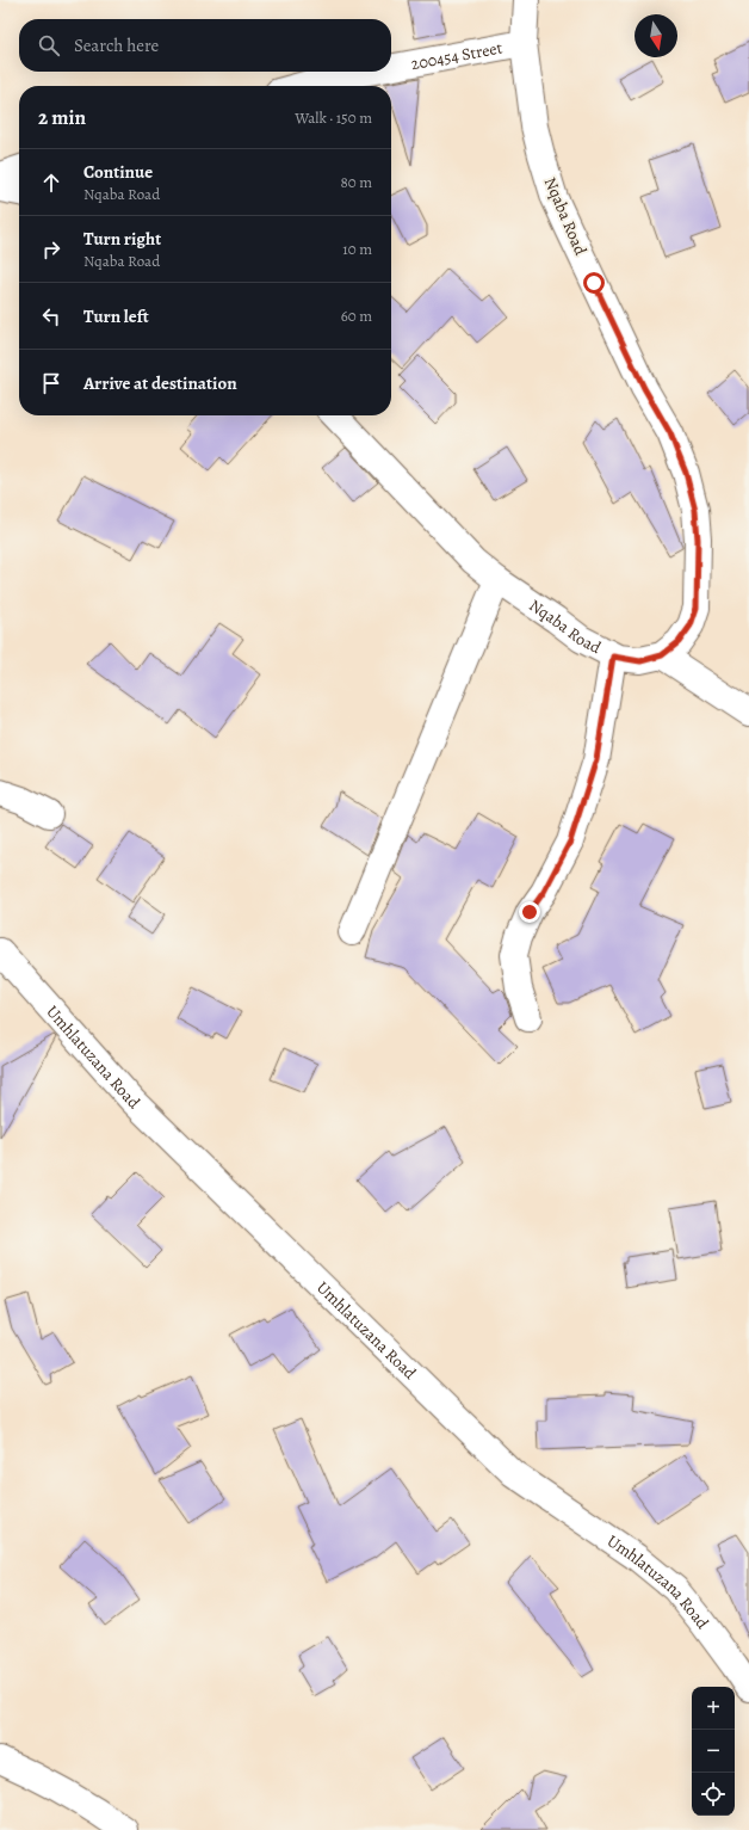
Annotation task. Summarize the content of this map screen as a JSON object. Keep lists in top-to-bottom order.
{
  "streets": {
    "street": ["200454 Street", "Nqaba Road", "Umhlatuzana Road"]
  },
  "crossings": [
    ["200454 Street", "Nqaba Road"]
  ],
  "north": "bottom",
  "page": {
    "search": "Search here",
    "heading": ["2 min", "Walk · 150 m"],
    "list": [
      ["Continue", "Nqaba Road", "80 m"],
      ["Turn right", "Nqaba Road", "10 m"],
      ["Turn left", "60 m"],
      "Arrive at destination"
    ],
    "map_buttons": ["+", "−"]
  }
}
